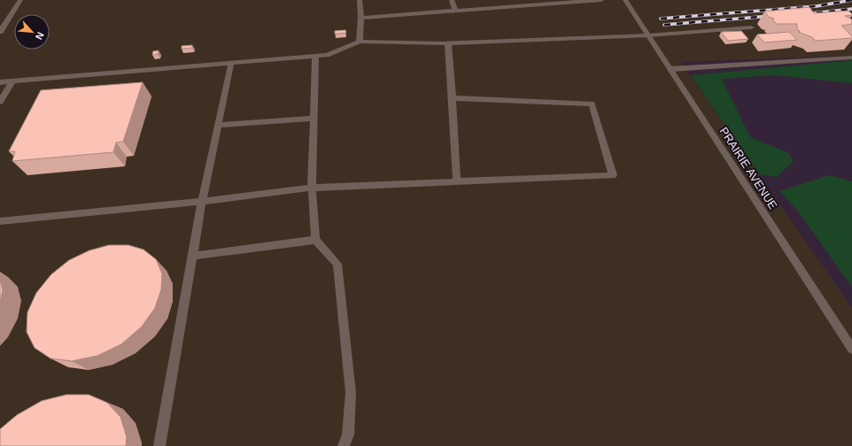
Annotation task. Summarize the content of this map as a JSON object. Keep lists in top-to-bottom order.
{
  "streets": {
    "street": ["PRAIRIE AVENUE"]
  },
  "north": "bottom right"
}
